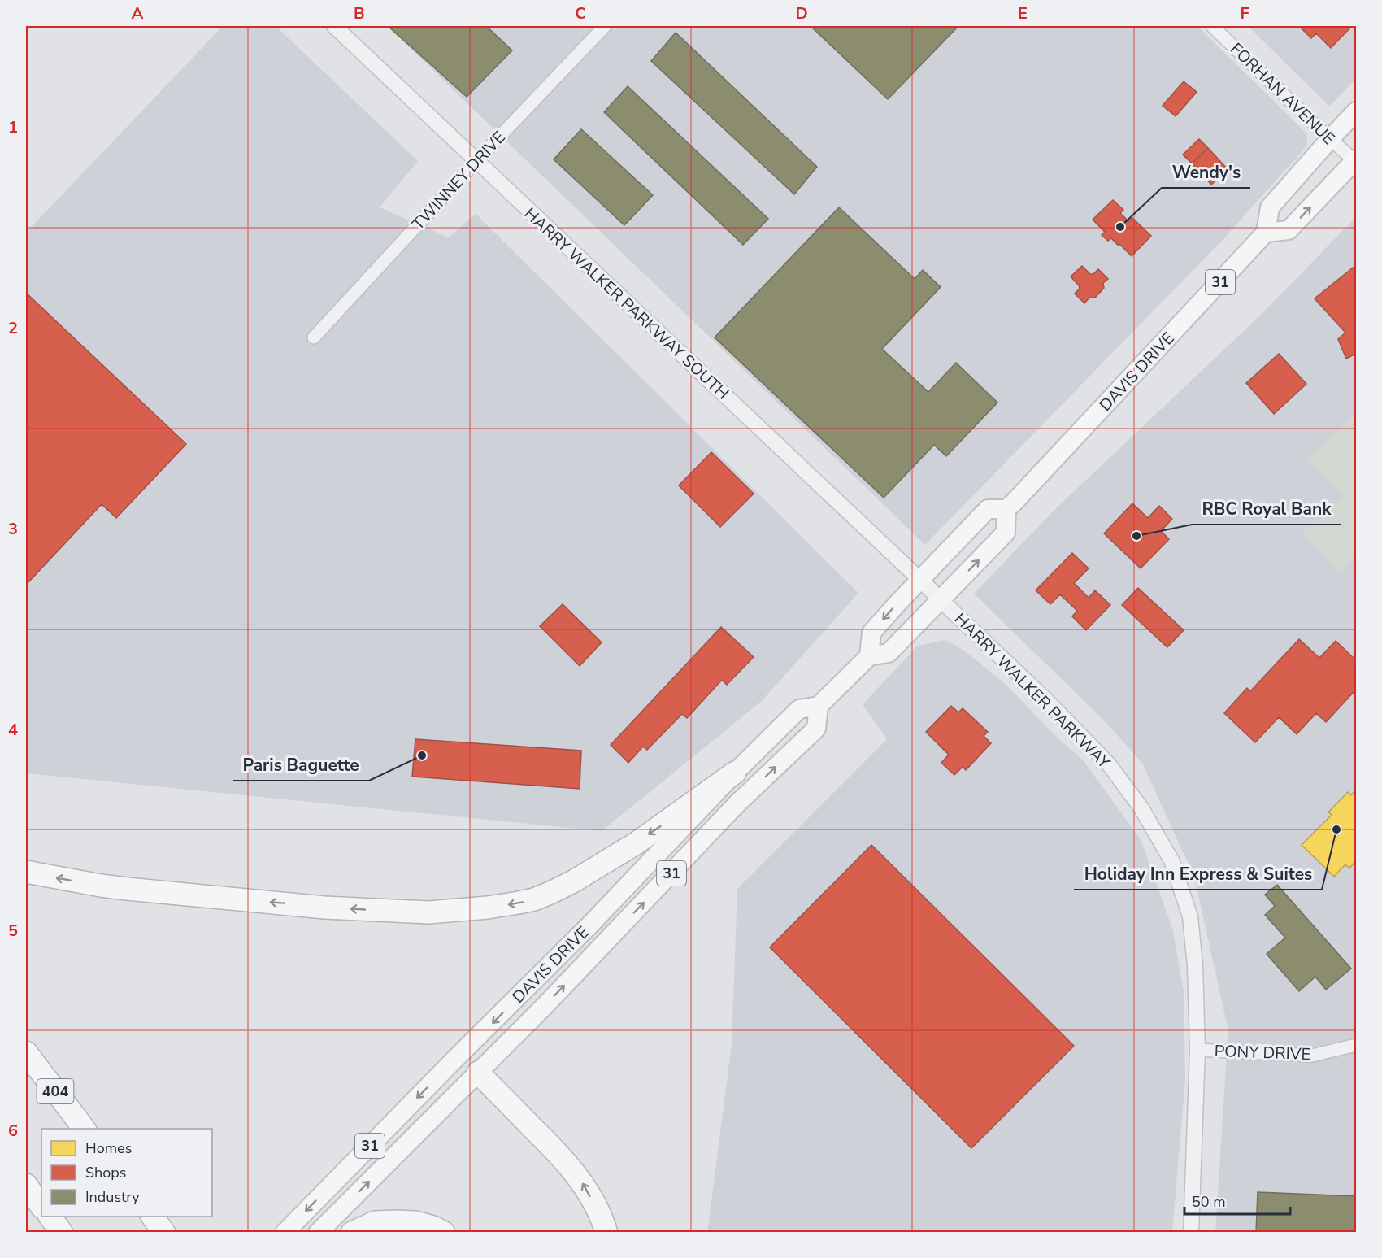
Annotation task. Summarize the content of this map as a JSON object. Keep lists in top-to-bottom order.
{
  "streets": {
    "highway": ["404"],
    "main road": ["31", "DAVIS DRIVE"],
    "street": [
      "FORHAN AVENUE",
      "TWINNEY DRIVE",
      "HARRY WALKER PARKWAY SOUTH",
      "HARRY WALKER PARKWAY",
      "PONY DRIVE"
    ]
  },
  "crossings": [
    ["TWINNEY DRIVE", "HARRY WALKER PARKWAY SOUTH"],
    ["HARRY WALKER PARKWAY SOUTH", "HARRY WALKER PARKWAY"],
    ["DAVIS DRIVE", "HARRY WALKER PARKWAY"],
    ["HARRY WALKER PARKWAY", "PONY DRIVE"]
  ],
  "places": [
    "Wendy's",
    "RBC Royal Bank",
    "Paris Baguette",
    "Holiday Inn Express & Suites"
  ],
  "legend": ["Homes", "Shops", "Industry"],
  "scale_bar": "50 m",
  "grid": {
    "columns": [
      "A",
      "B",
      "C",
      "D",
      "E",
      "F"
    ],
    "rows": [
      "1",
      "2",
      "3",
      "4",
      "5",
      "6"
    ]
  }
}
